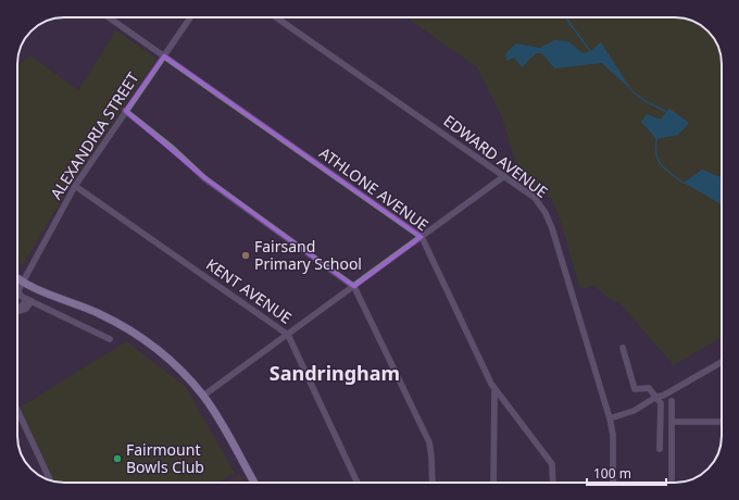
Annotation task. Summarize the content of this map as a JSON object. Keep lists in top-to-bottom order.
{
  "streets": {
    "street": [
      "ALEXANDRIA STREET",
      "EDWARD AVENUE",
      "ATHLONE AVENUE",
      "KENT AVENUE"
    ]
  },
  "crossings": [
    ["ALEXANDRIA STREET", "ATHLONE AVENUE"],
    ["ALEXANDRIA STREET", "KENT AVENUE"]
  ],
  "districts": ["Sandringham"],
  "places": ["Fairsand Primary School", "Fairmount Bowls Club"],
  "scale_bar": "100 m"
}
